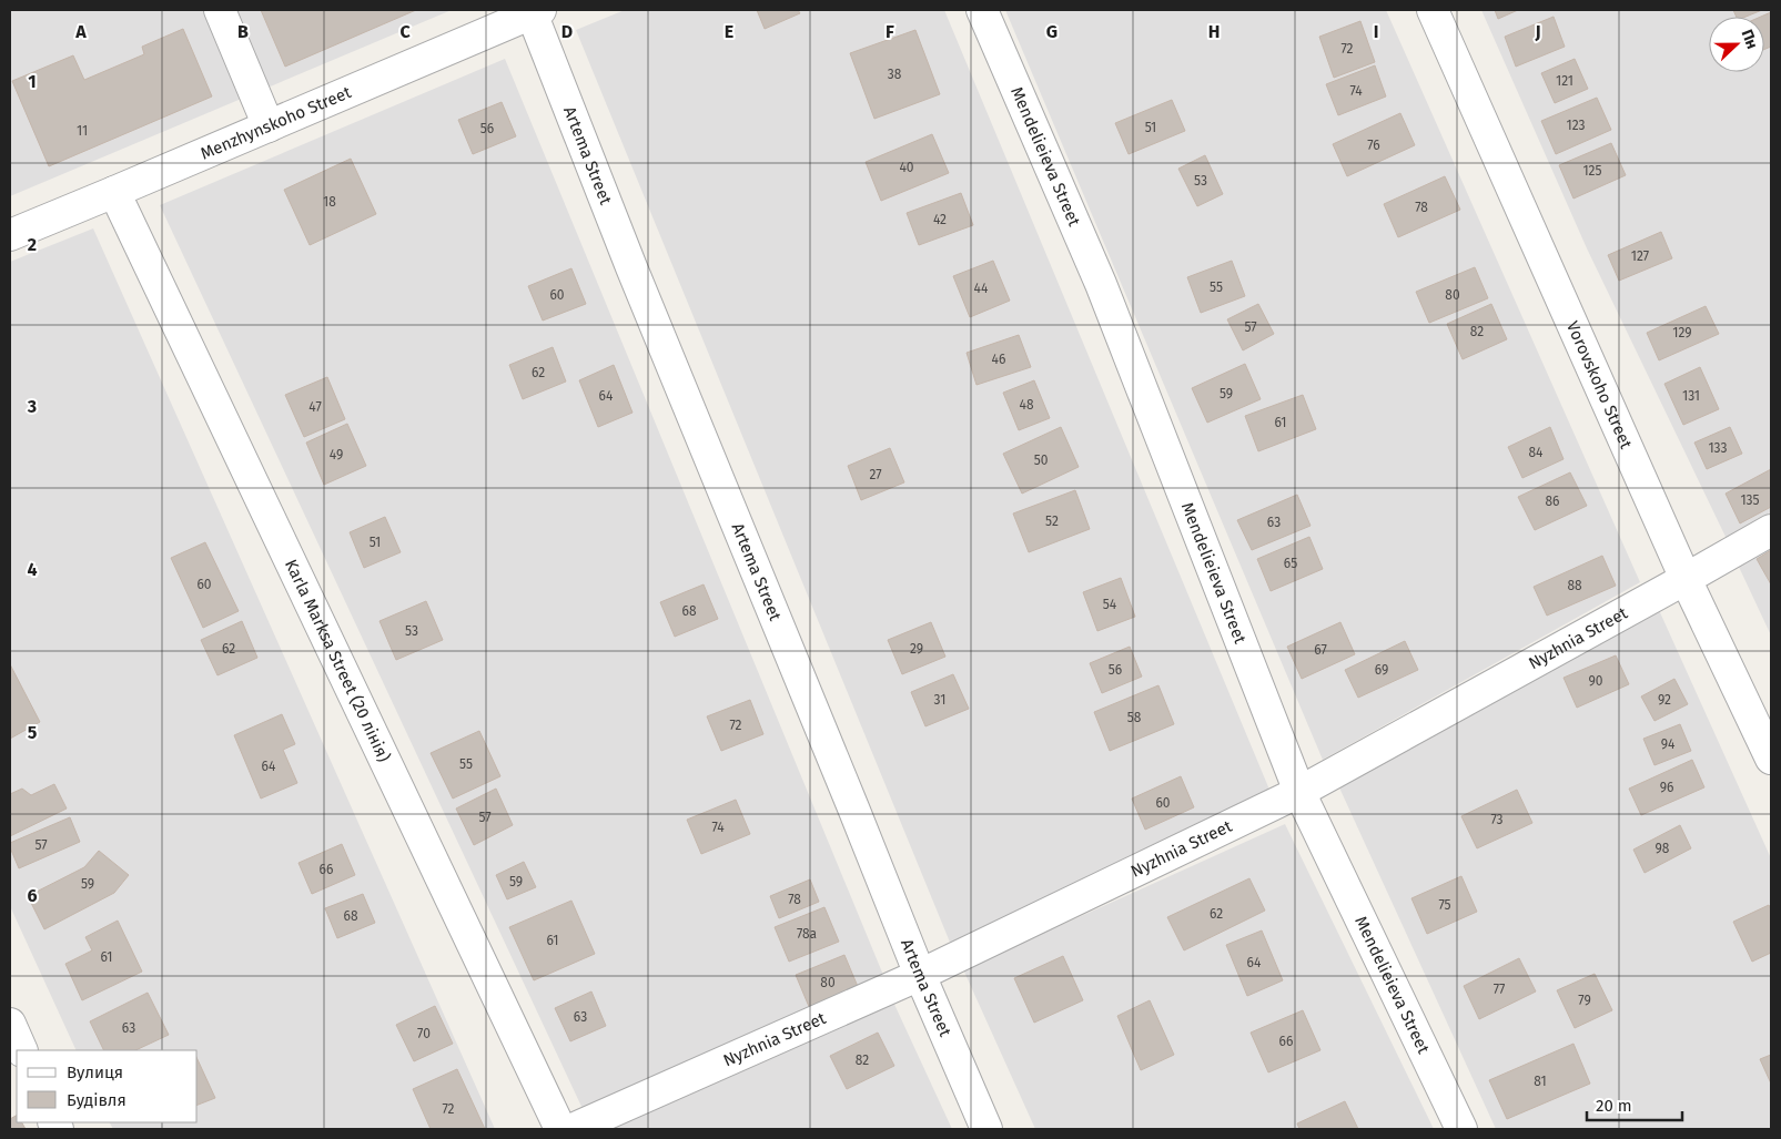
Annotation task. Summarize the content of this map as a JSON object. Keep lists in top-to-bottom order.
{
  "streets": {
    "street": [
      "Menzhynskoho Street",
      "Artema Street",
      "Mendelieieva Street",
      "Vorovskoho Street",
      "Nyzhnia Street",
      "Karla Marksa Street (20 лiнiя)"
    ]
  },
  "crossings": [
    ["Menzhynskoho Street", "Artema Street"],
    ["Menzhynskoho Street", "Karla Marksa Street (20 лiнiя)"],
    ["Artema Street", "Nyzhnia Street"],
    ["Mendelieieva Street", "Nyzhnia Street"],
    ["Vorovskoho Street", "Nyzhnia Street"]
  ],
  "house_numbers": [
    "72",
    "38",
    "121",
    "74",
    "123",
    "51",
    "56",
    "11",
    "76",
    "40",
    "125",
    "53",
    "18",
    "78",
    "42",
    "127",
    "55",
    "44",
    "60",
    "80",
    "57",
    "82",
    "129",
    "46",
    "62",
    "59",
    "64",
    "131",
    "48",
    "47",
    "61",
    "133",
    "84",
    "49",
    "50",
    "27",
    "135",
    "86",
    "52",
    "63",
    "51",
    "65",
    "60",
    "88",
    "54",
    "68",
    "53",
    "62",
    "29",
    "67",
    "56",
    "69",
    "90",
    "31",
    "92",
    "58",
    "72",
    "94",
    "55",
    "64",
    "96",
    "60",
    "57",
    "73",
    "74",
    "57",
    "98",
    "66",
    "59",
    "59",
    "78",
    "75",
    "62",
    "68",
    "78а",
    "61",
    "61",
    "64",
    "80",
    "77",
    "79",
    "63",
    "63",
    "70",
    "66",
    "82",
    "81",
    "72"
  ],
  "legend": ["Вулиця", "Будівля"],
  "scale_bar": "20 m",
  "north": "right",
  "grid": {
    "columns": [
      "A",
      "B",
      "C",
      "D",
      "E",
      "F",
      "G",
      "H",
      "I",
      "J"
    ],
    "rows": [
      "1",
      "2",
      "3",
      "4",
      "5",
      "6"
    ]
  }
}
